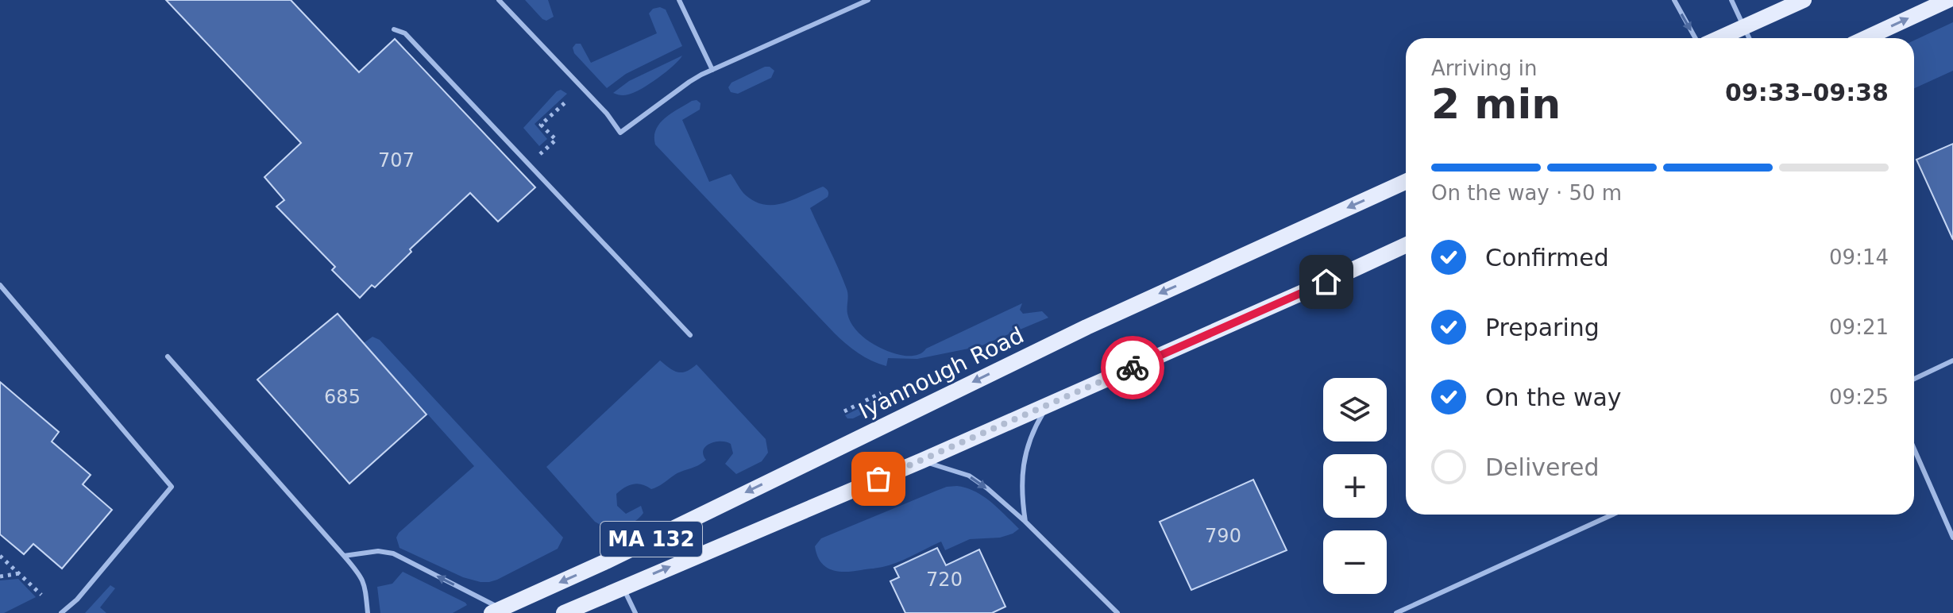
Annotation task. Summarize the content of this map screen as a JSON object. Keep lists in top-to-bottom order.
{
  "streets": {
    "main road": ["Iyannough Road", "MA 132"]
  },
  "house_numbers": [
    "707",
    "685",
    "790",
    "720"
  ],
  "page": {
    "heading": ["2 min", "Arriving in", "09:33–09:38"],
    "bar": "On the way · 50 m",
    "list": [
      ["Confirmed", "09:14"],
      ["Preparing", "09:21"],
      ["On the way", "09:25"],
      "Delivered"
    ],
    "map_buttons": ["+", "−"]
  }
}
